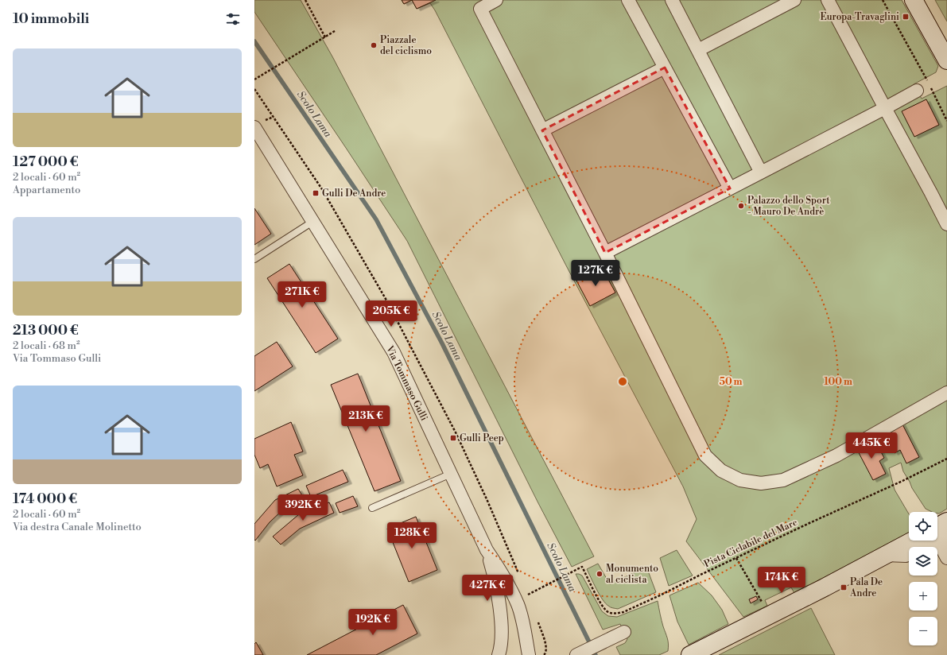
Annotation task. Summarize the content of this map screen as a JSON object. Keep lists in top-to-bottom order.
{
  "streets": {
    "street": ["Via Tommaso Gulli"],
    "path": ["Pista Ciclabile del Mare"]
  },
  "water": ["Scolo Lama"],
  "places": {
    "transit": [
      "Europa-Travaglini",
      "Gulli De Andre",
      "Gulli Peep",
      "Pala De Andre"
    ],
    "other": ["Piazzale del ciclismo", "Palazzo dello Sport - Mauro De Andrè", "Monumento al ciclista"]
  },
  "page": {
    "heading": "10 immobili",
    "list": [
      {
        "name": "127 000 €",
        "note": "2 locali · 60 m² · Appartamento"
      },
      {
        "name": "213 000 €",
        "note": "2 locali · 68 m² · Via Tommaso Gulli"
      },
      {
        "name": "174 000 €",
        "note": "2 locali · 60 m² · Via destra Canale Molinetto"
      }
    ],
    "price": [
      "127K €",
      "271K €",
      "205K €",
      "213K €",
      "445K €",
      "392K €",
      "128K €",
      "174K €",
      "427K €",
      "192K €"
    ],
    "map_buttons": ["+", "−"]
  },
  "rings": ["50 m", "100 m"]
}
